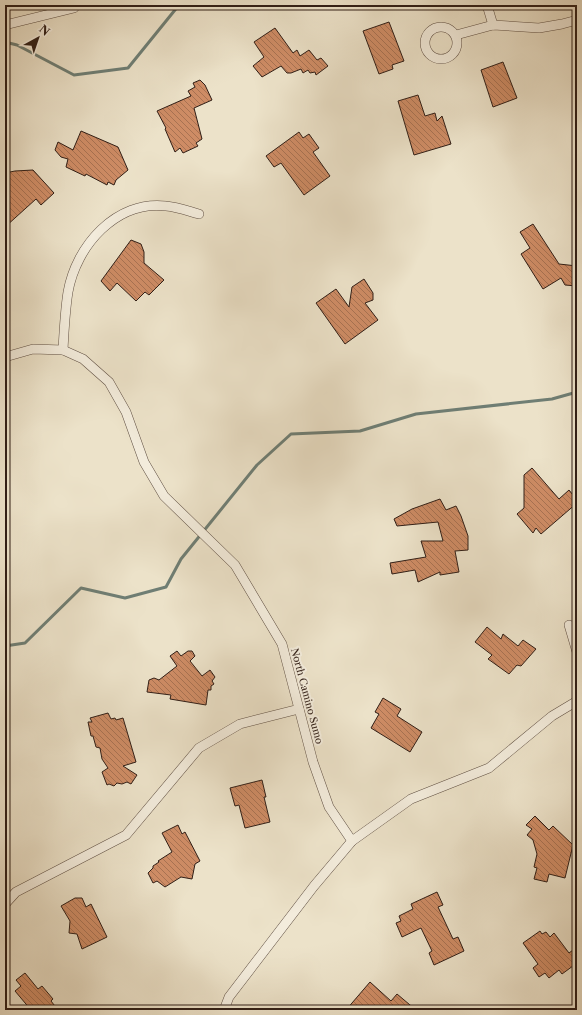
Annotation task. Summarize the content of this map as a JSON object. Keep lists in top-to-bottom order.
{
  "streets": {
    "street": ["North Camino Sumo"]
  },
  "north": "top right"
}
